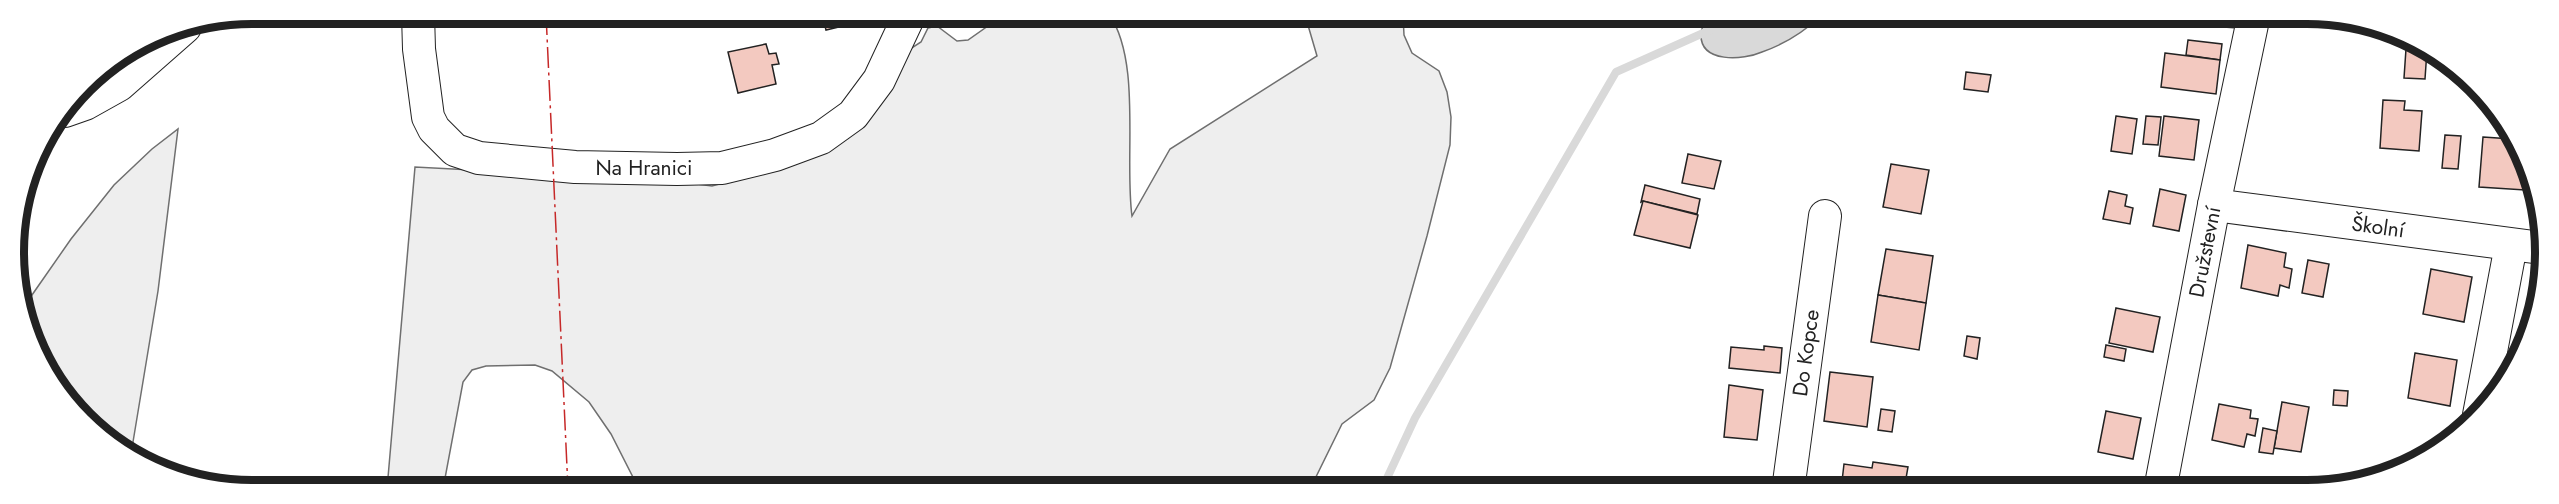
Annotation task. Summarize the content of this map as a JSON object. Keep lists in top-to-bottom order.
{
  "streets": {
    "street": [
      "Na Hranici",
      "Školní",
      "Družstevní",
      "Do Kopce"
    ]
  },
  "crossings": [
    ["Školní", "Družstevní"]
  ]
}
